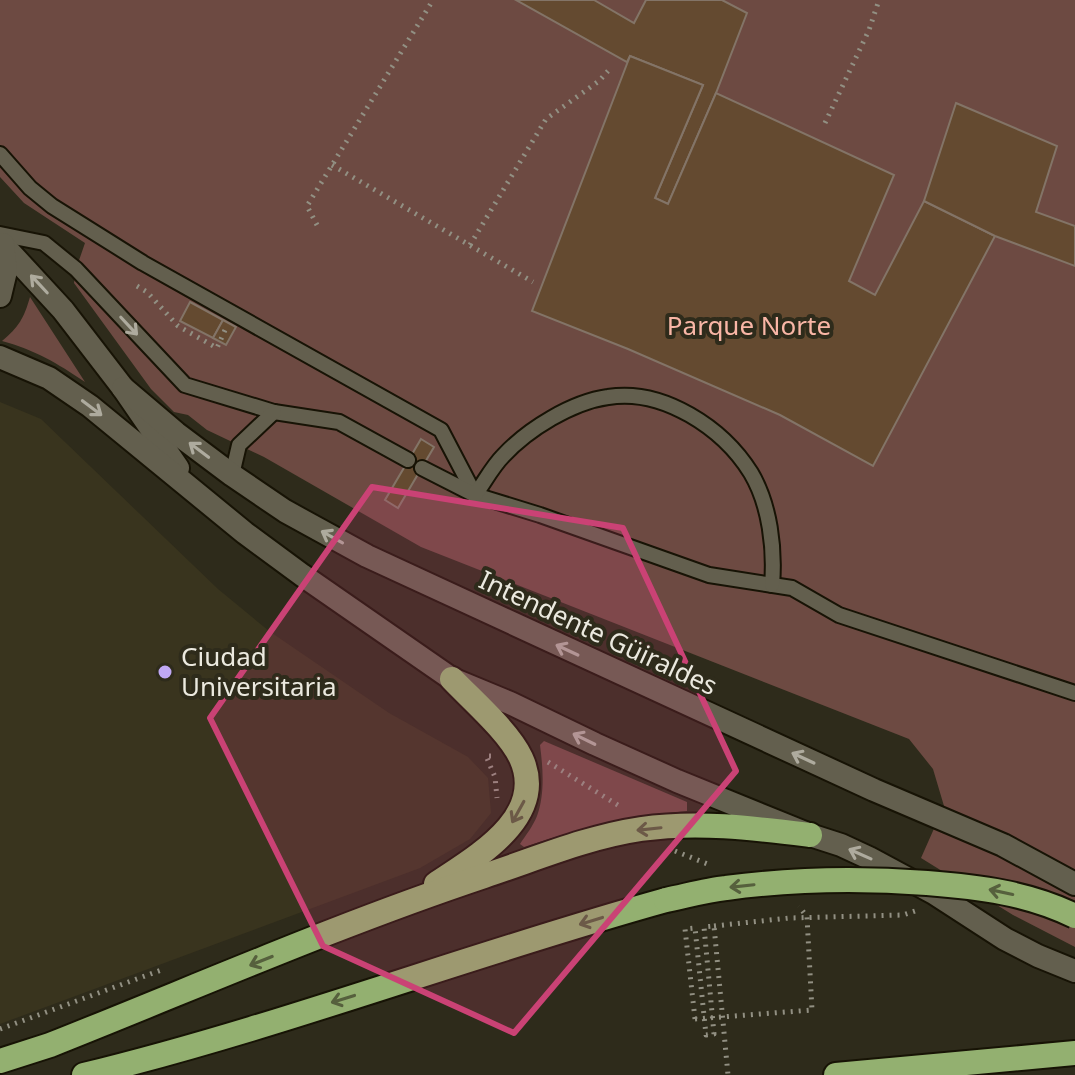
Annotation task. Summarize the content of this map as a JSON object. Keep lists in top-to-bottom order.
{
  "streets": {
    "main road": ["Intendente Güiraldes"]
  },
  "parks": ["Parque Norte"],
  "places": ["Ciudad Universitaria"]
}
